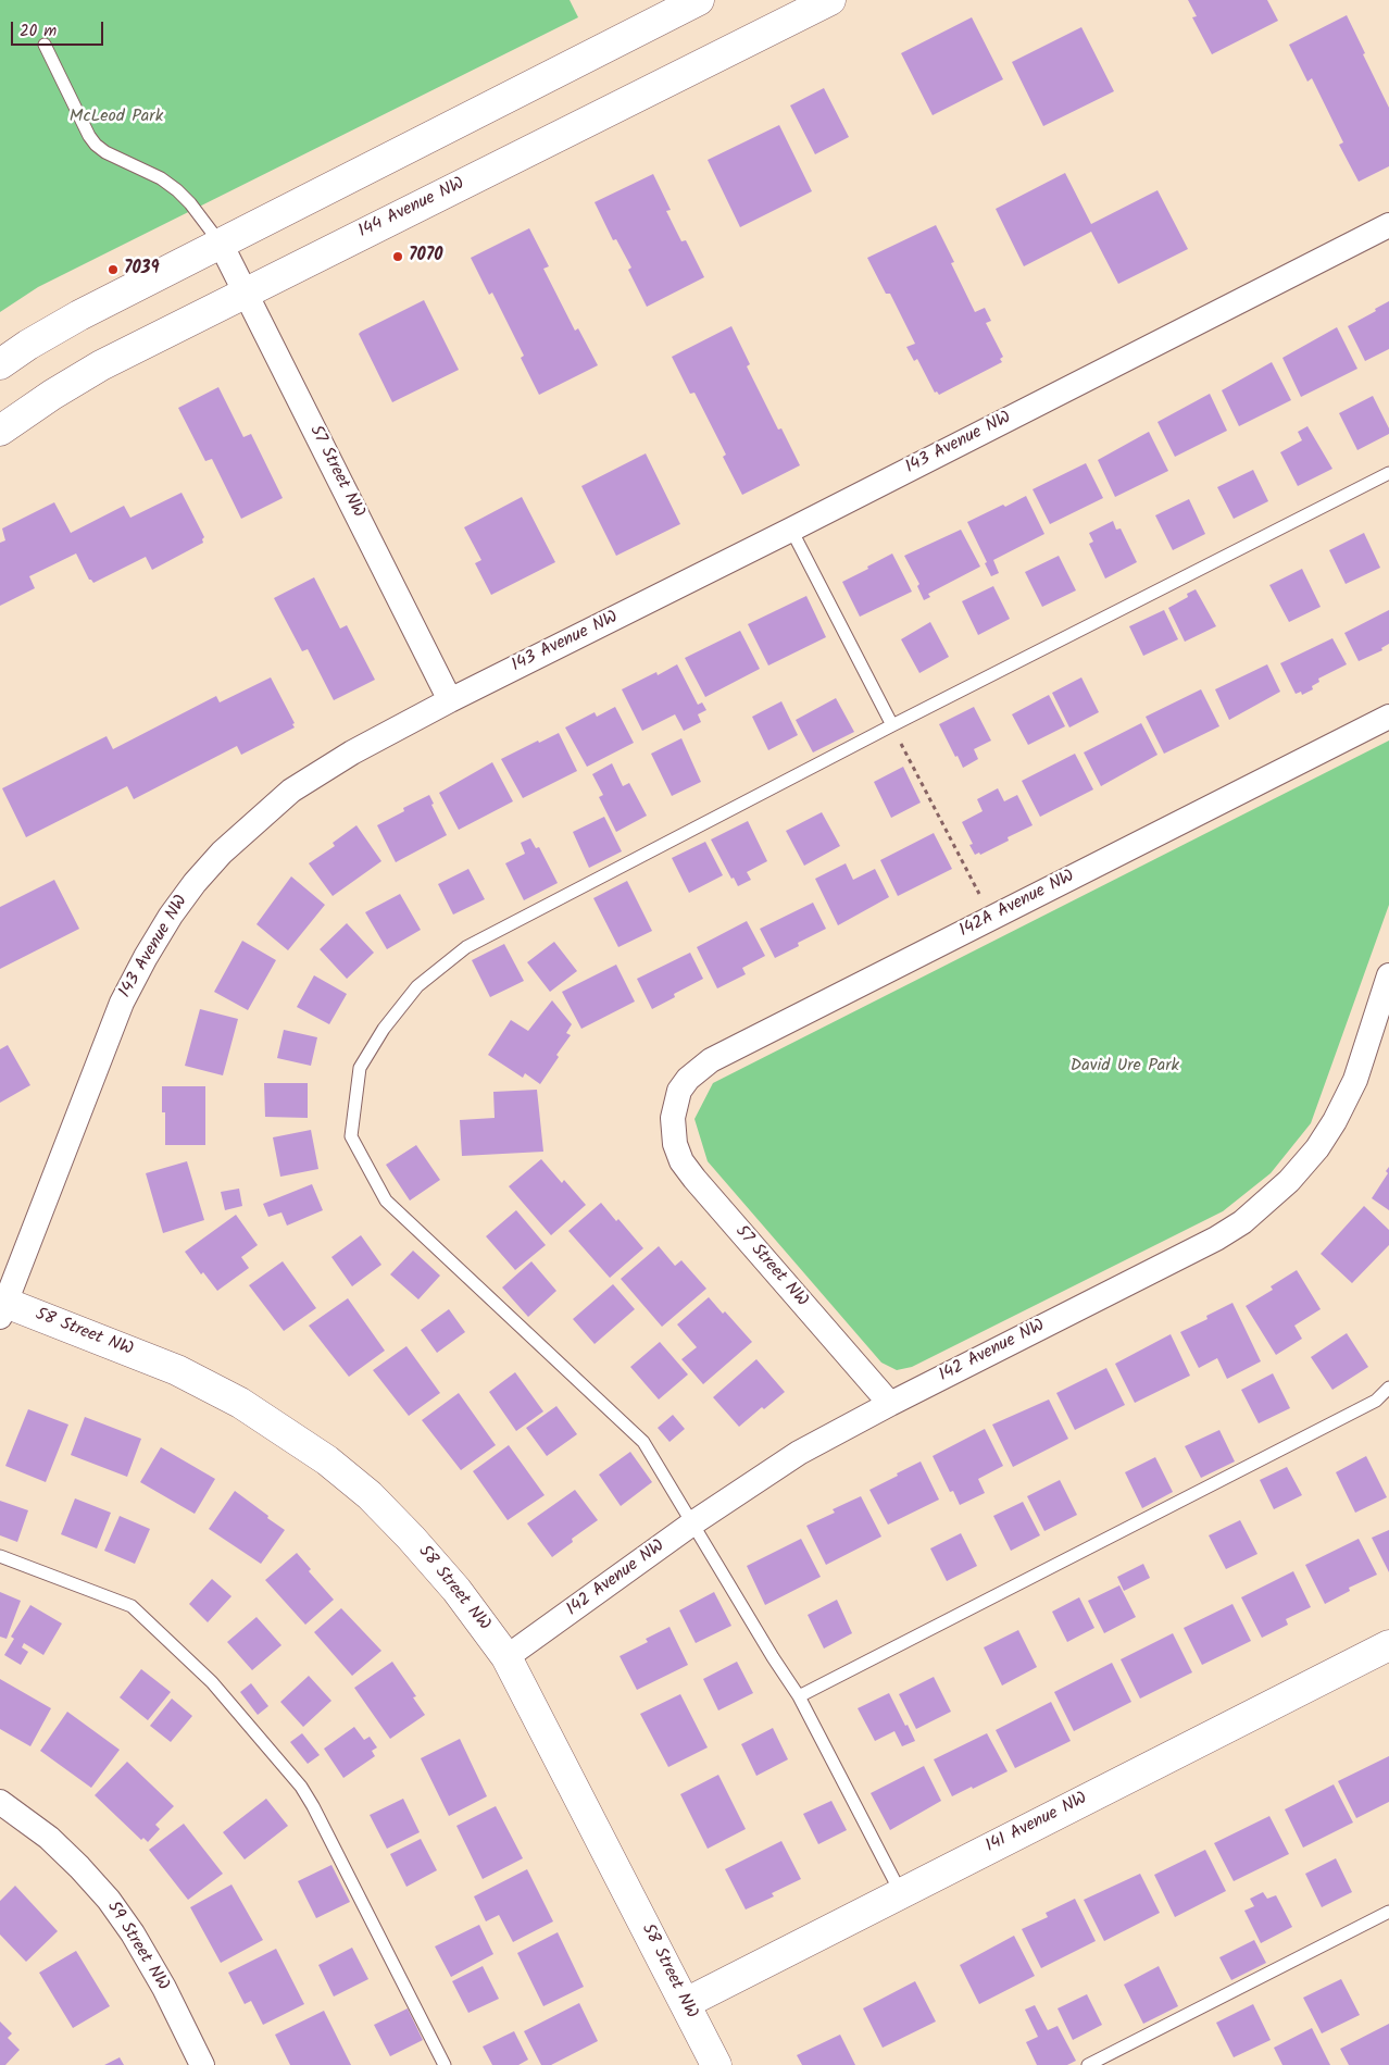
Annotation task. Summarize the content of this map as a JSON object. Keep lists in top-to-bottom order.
{
  "streets": {
    "street": [
      "144 Avenue NW",
      "143 Avenue NW",
      "57 Street NW",
      "142A Avenue NW",
      "58 Street NW",
      "142 Avenue NW",
      "141 Avenue NW",
      "59 Street NW"
    ]
  },
  "crossings": [
    ["144 Avenue NW", "57 Street NW"],
    ["143 Avenue NW", "57 Street NW"],
    ["143 Avenue NW", "58 Street NW"],
    ["57 Street NW", "142A Avenue NW"],
    ["57 Street NW", "142 Avenue NW"],
    ["58 Street NW", "142 Avenue NW"],
    ["58 Street NW", "141 Avenue NW"]
  ],
  "parks": ["McLeod Park", "David Ure Park"],
  "places": ["7070", "7039"],
  "scale_bar": "20 m"
}
